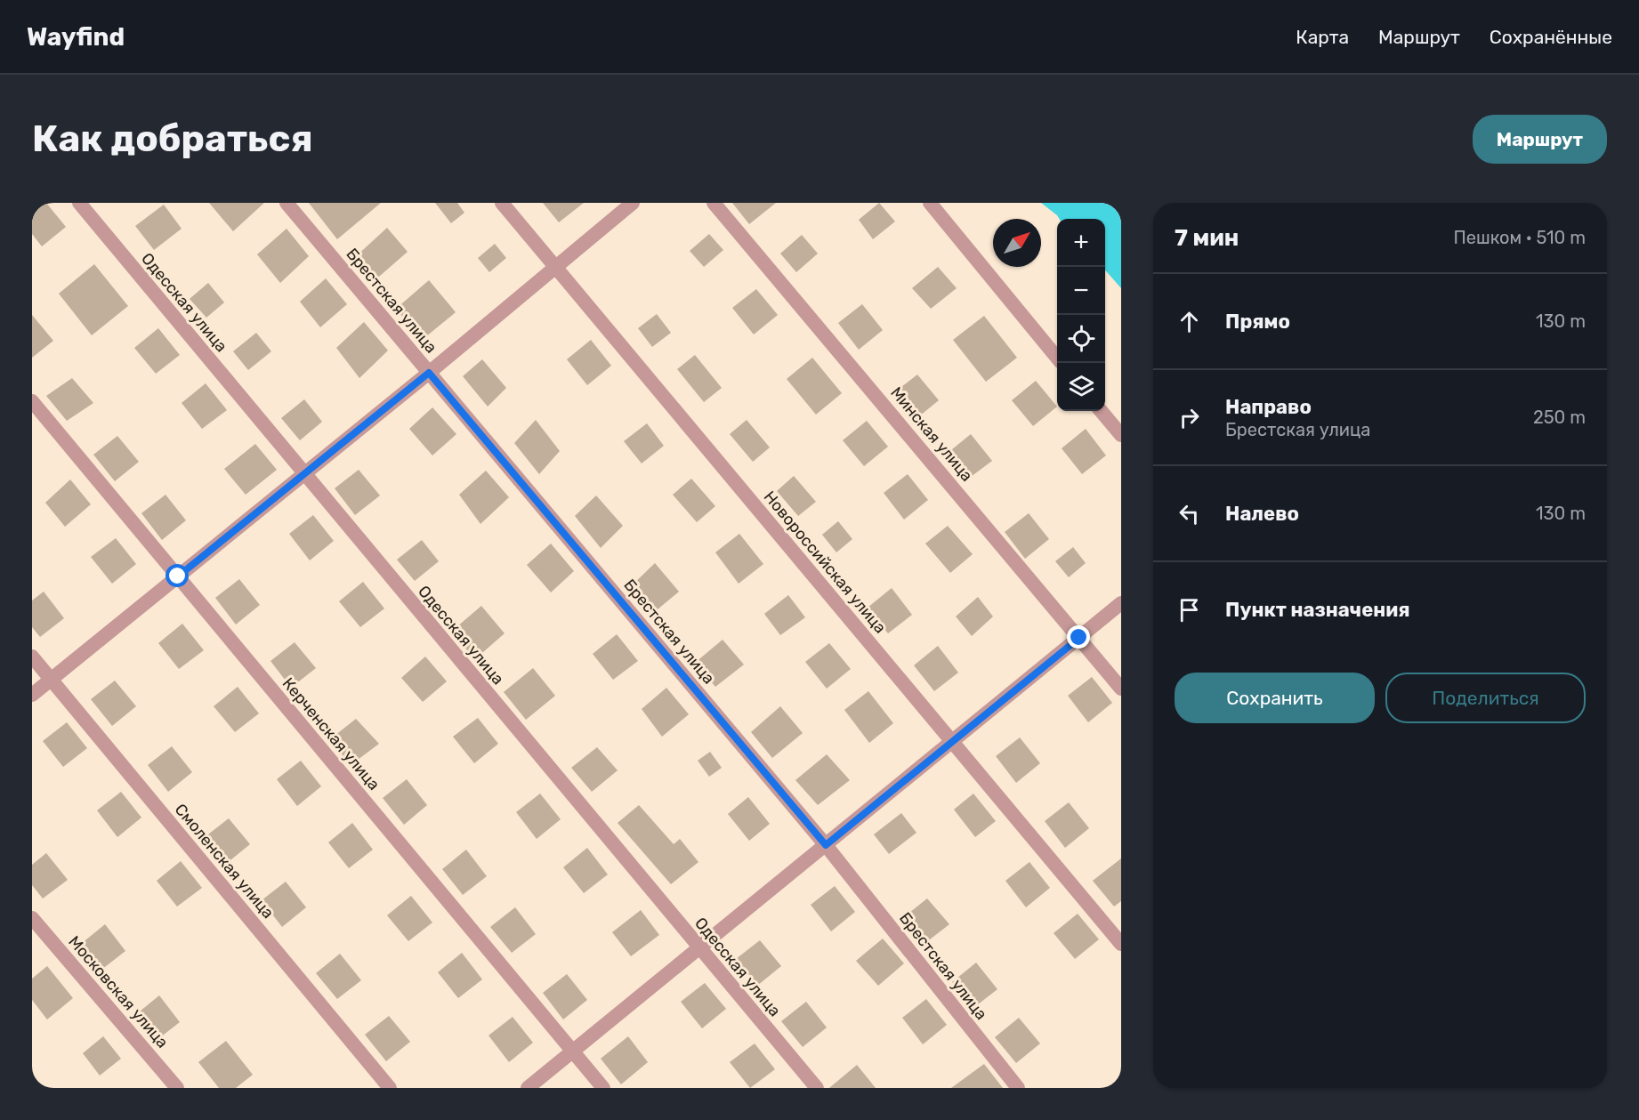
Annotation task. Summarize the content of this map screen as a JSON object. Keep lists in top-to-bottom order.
{
  "streets": {
    "street": [
      "Брестская улица",
      "Одесская улица",
      "Минская улица",
      "Новороссийская улица",
      "Керченская улица",
      "Смоленская улица",
      "Московская улица"
    ]
  },
  "north": "top right",
  "page": {
    "header": "Wayfind",
    "nav": ["Карта", "Маршрут", "Сохранённые"],
    "buttons": [
      "Маршрут",
      ["Сохранить", "Поделиться"]
    ],
    "title": "Как добраться",
    "heading": ["7 мин", "Пешком · 510 m"],
    "map_buttons": ["+", "−"],
    "list": [
      ["Прямо", "130 m"],
      ["Направо", "Брестская улица", "250 m"],
      ["Налево", "130 m"],
      "Пункт назначения"
    ]
  }
}
